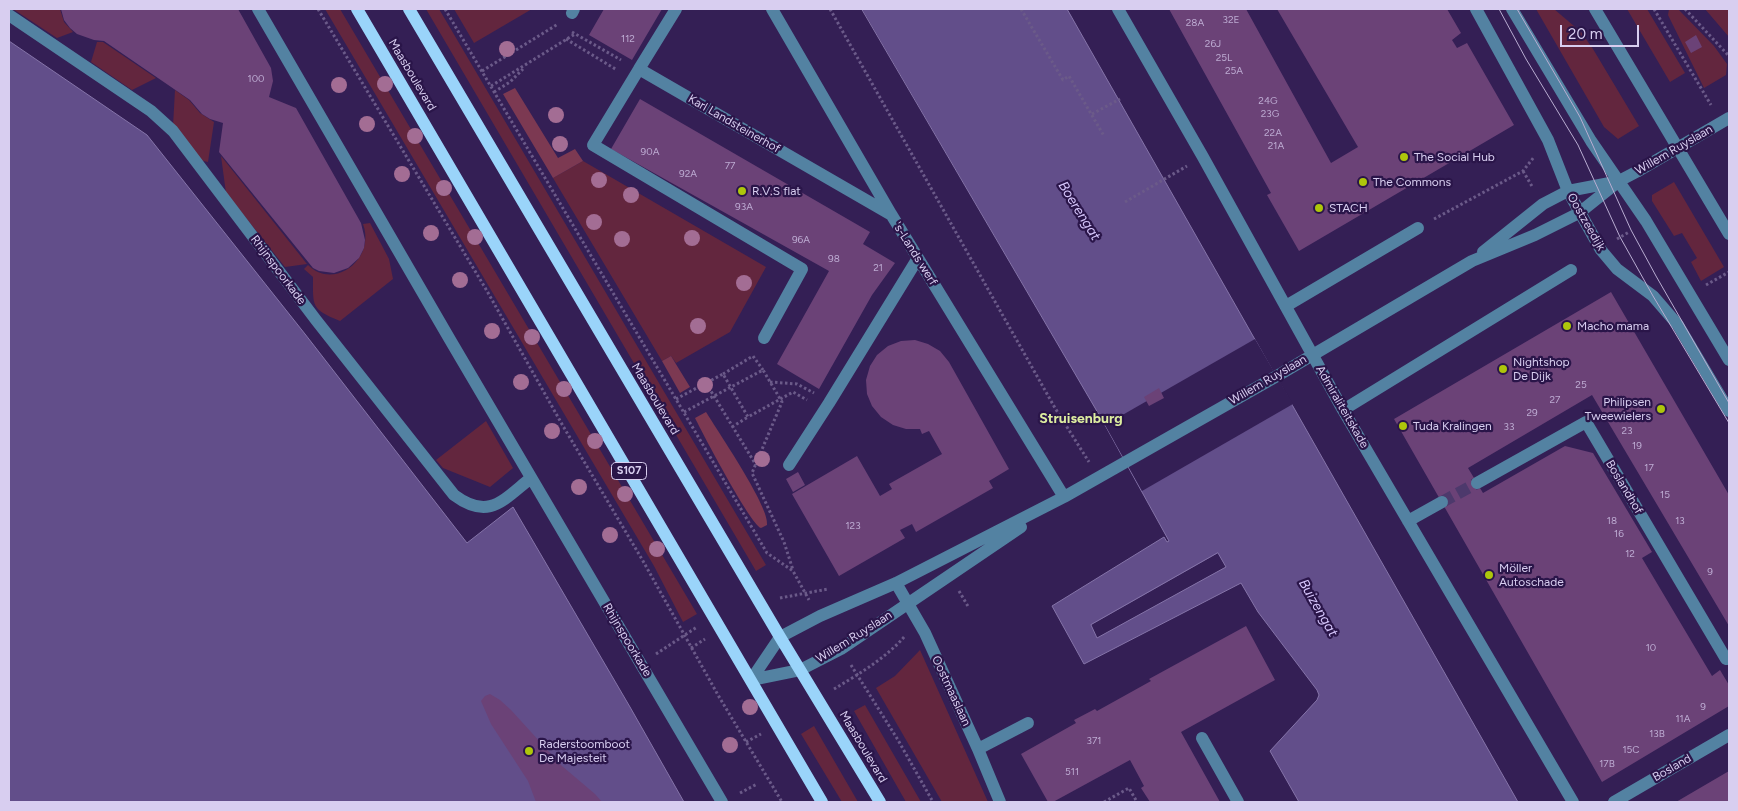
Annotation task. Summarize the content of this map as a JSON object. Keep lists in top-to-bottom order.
{
  "streets": {
    "main road": ["Maasboulevard", "S107"],
    "street": [
      "Karl Landsteinerhof",
      "Willem Ruyslaan",
      "Oostzeedijk",
      "'s-Lands werf",
      "Rhijnspoorkade",
      "Admiraliteitskade",
      "Boslandhof",
      "Oostmaaslaan",
      "Bosland"
    ]
  },
  "crossings": [
    ["Maasboulevard", "Willem Ruyslaan"],
    ["Karl Landsteinerhof", "'s-Lands werf"],
    ["Willem Ruyslaan", "Oostzeedijk"],
    ["Willem Ruyslaan", "'s-Lands werf"],
    ["Willem Ruyslaan", "Admiraliteitskade"],
    ["Willem Ruyslaan", "Oostmaaslaan"]
  ],
  "districts": ["Struisenburg"],
  "water": ["Boerengat", "Buizengat"],
  "places": [
    "The Social Hub",
    "The Commons",
    "R.V.S flat",
    "STACH",
    "Macho mama",
    "Nightshop De Dijk",
    "Philipsen Tweewielers",
    "Tuda Kralingen",
    "Möller Autoschade",
    "Raderstoomboot De Majesteit"
  ],
  "house_numbers": [
    "32E",
    "28A",
    "112",
    "26J",
    "25L",
    "25A",
    "100",
    "24G",
    "23G",
    "22A",
    "21A",
    "90A",
    "77",
    "92A",
    "93A",
    "96A",
    "98",
    "21",
    "25",
    "27",
    "29",
    "33",
    "23",
    "19",
    "17",
    "15",
    "18",
    "13",
    "123",
    "16",
    "12",
    "9",
    "10",
    "9",
    "11A",
    "13B",
    "371",
    "15C",
    "17B",
    "511"
  ],
  "scale_bar": "20 m"
}
